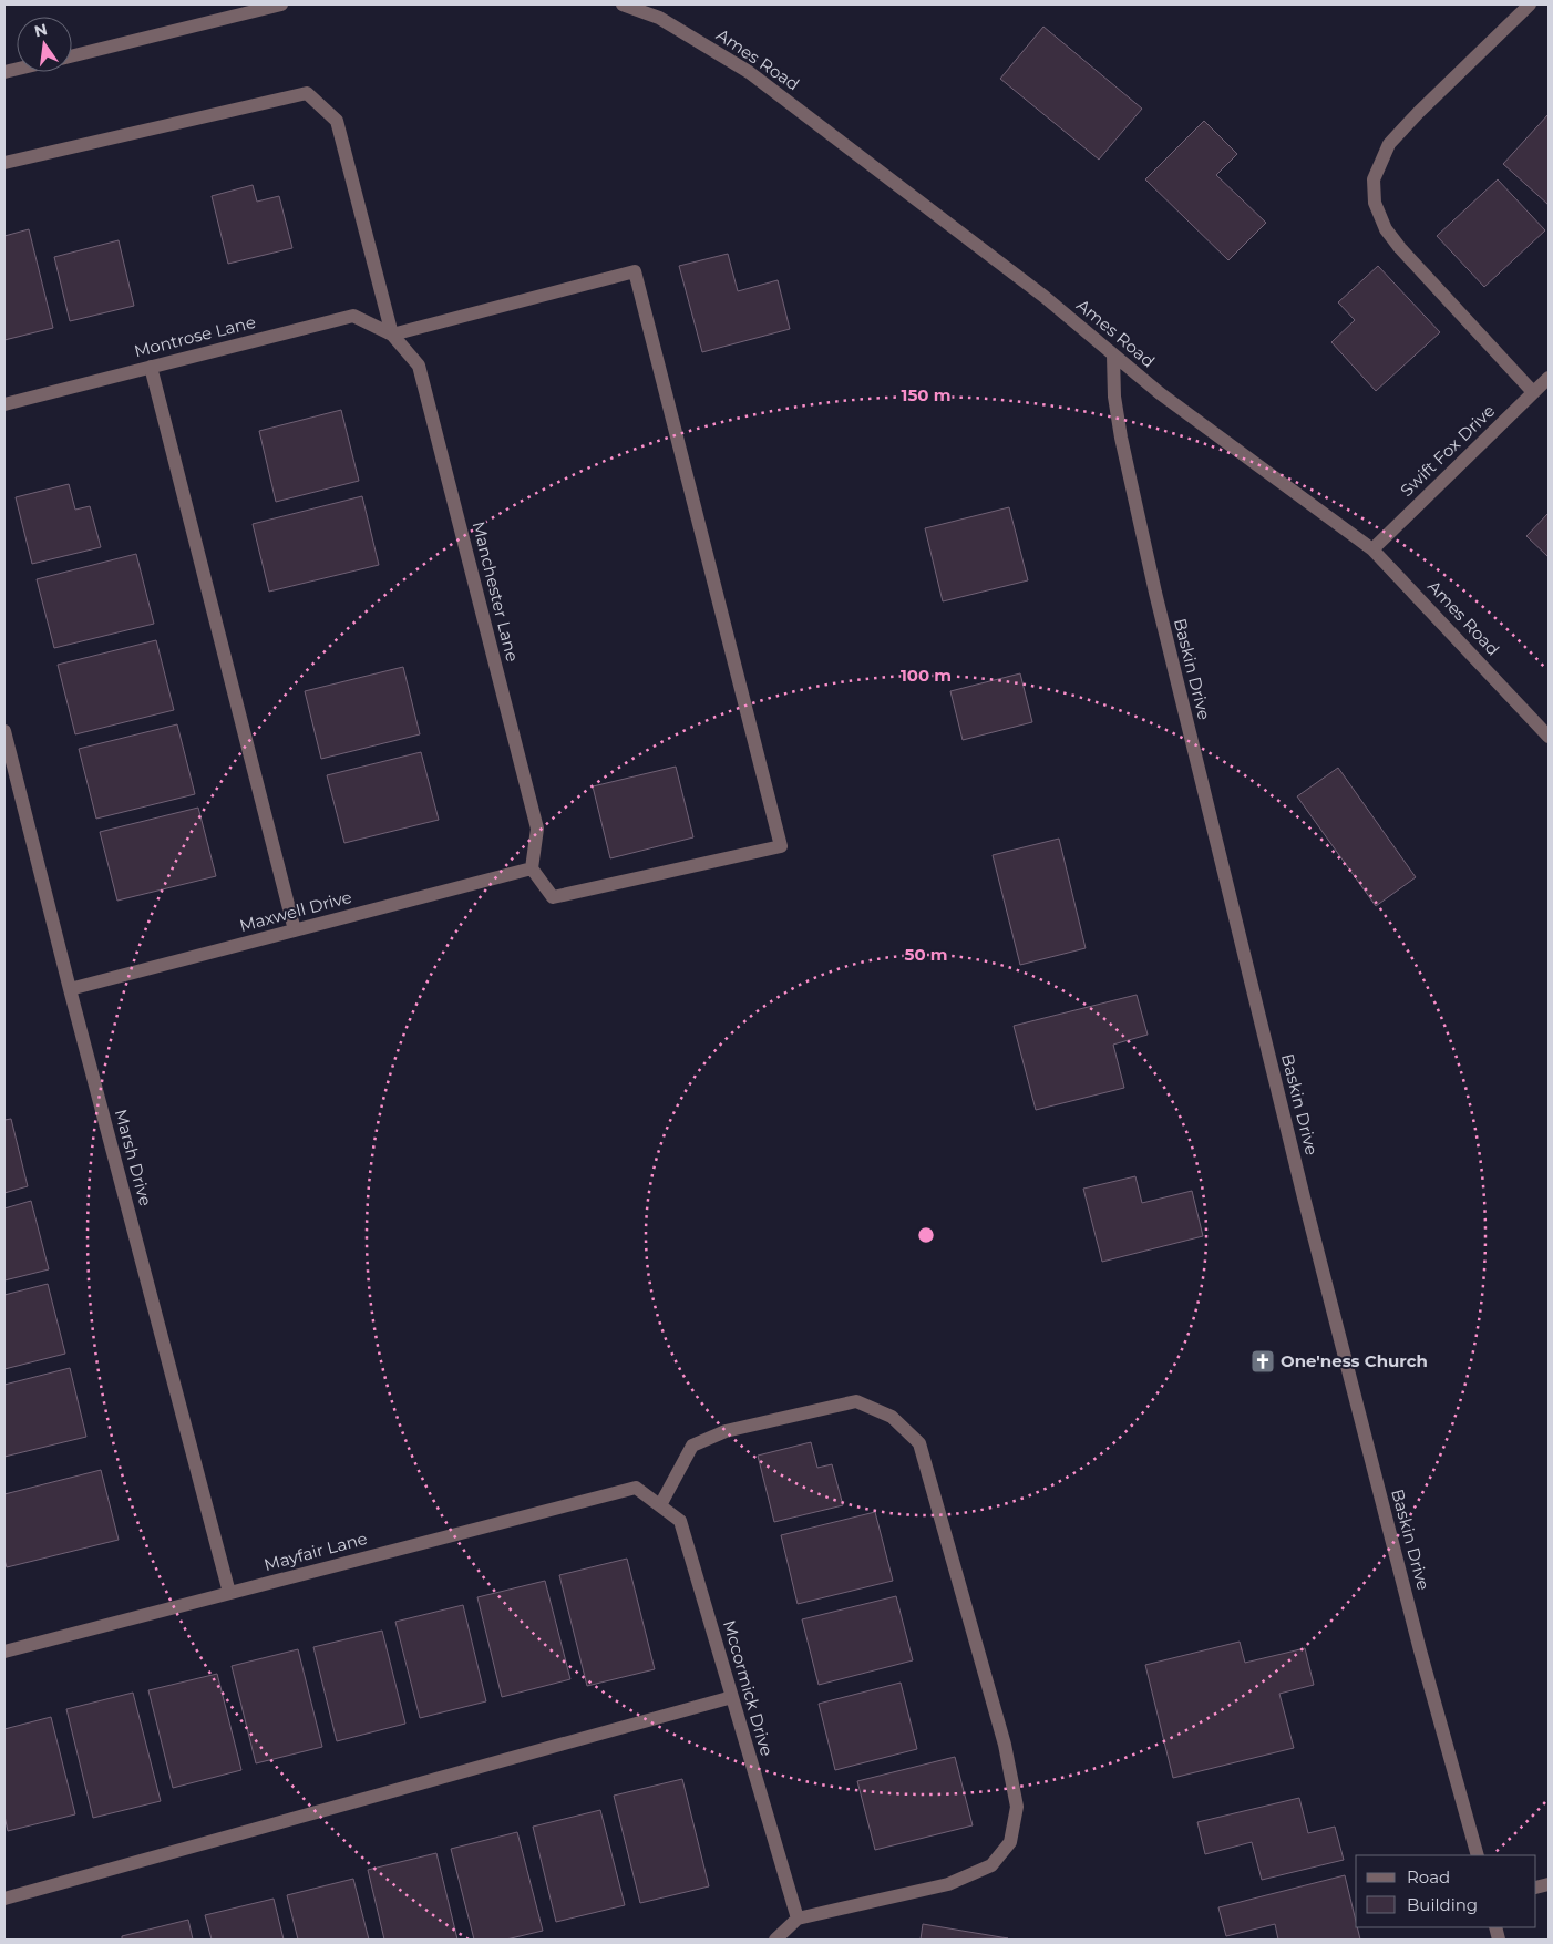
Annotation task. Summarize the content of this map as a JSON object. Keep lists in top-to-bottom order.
{
  "streets": {
    "street": [
      "Ames Road",
      "Montrose Lane",
      "Swift Fox Drive",
      "Manchester Lane",
      "Baskin Drive",
      "Maxwell Drive",
      "Marsh Drive",
      "Mayfair Lane",
      "Mccormick Drive"
    ]
  },
  "crossings": [
    ["Ames Road", "Swift Fox Drive"],
    ["Ames Road", "Baskin Drive"],
    ["Montrose Lane", "Manchester Lane"],
    ["Manchester Lane", "Maxwell Drive"],
    ["Maxwell Drive", "Marsh Drive"],
    ["Marsh Drive", "Mayfair Lane"],
    ["Mayfair Lane", "Mccormick Drive"]
  ],
  "places": {
    "church": ["One'ness Church"]
  },
  "legend": ["Road", "Building"],
  "north": "top",
  "rings": ["150 m", "100 m", "50 m"]
}
